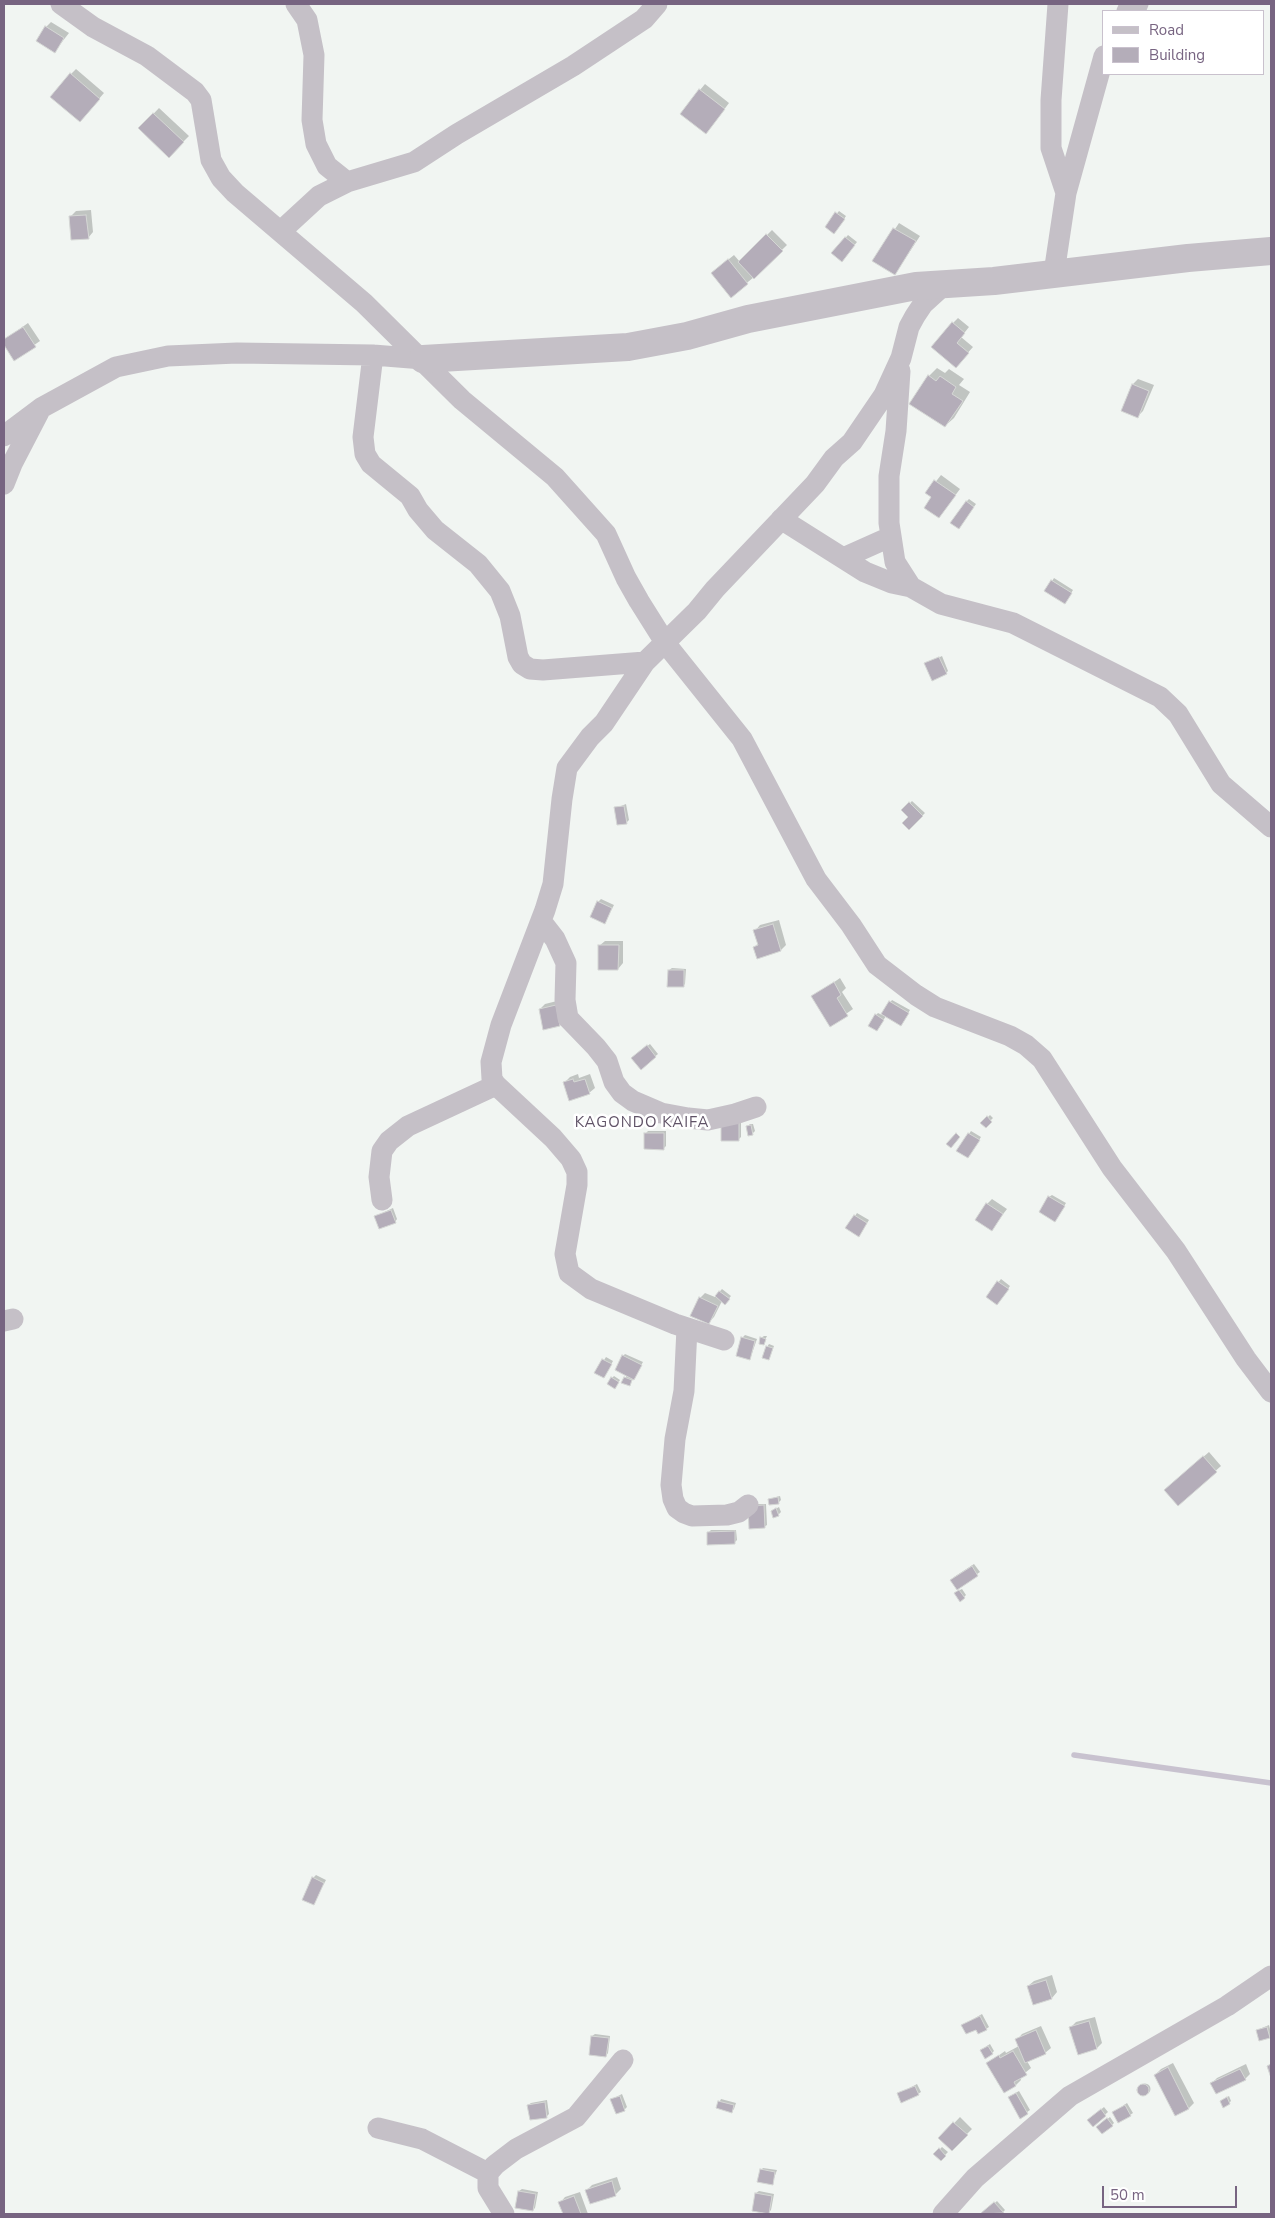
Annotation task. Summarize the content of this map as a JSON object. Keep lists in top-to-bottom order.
{
  "districts": ["KAGONDO KAIFA"],
  "legend": ["Road", "Building"],
  "scale_bar": "50 m"
}
